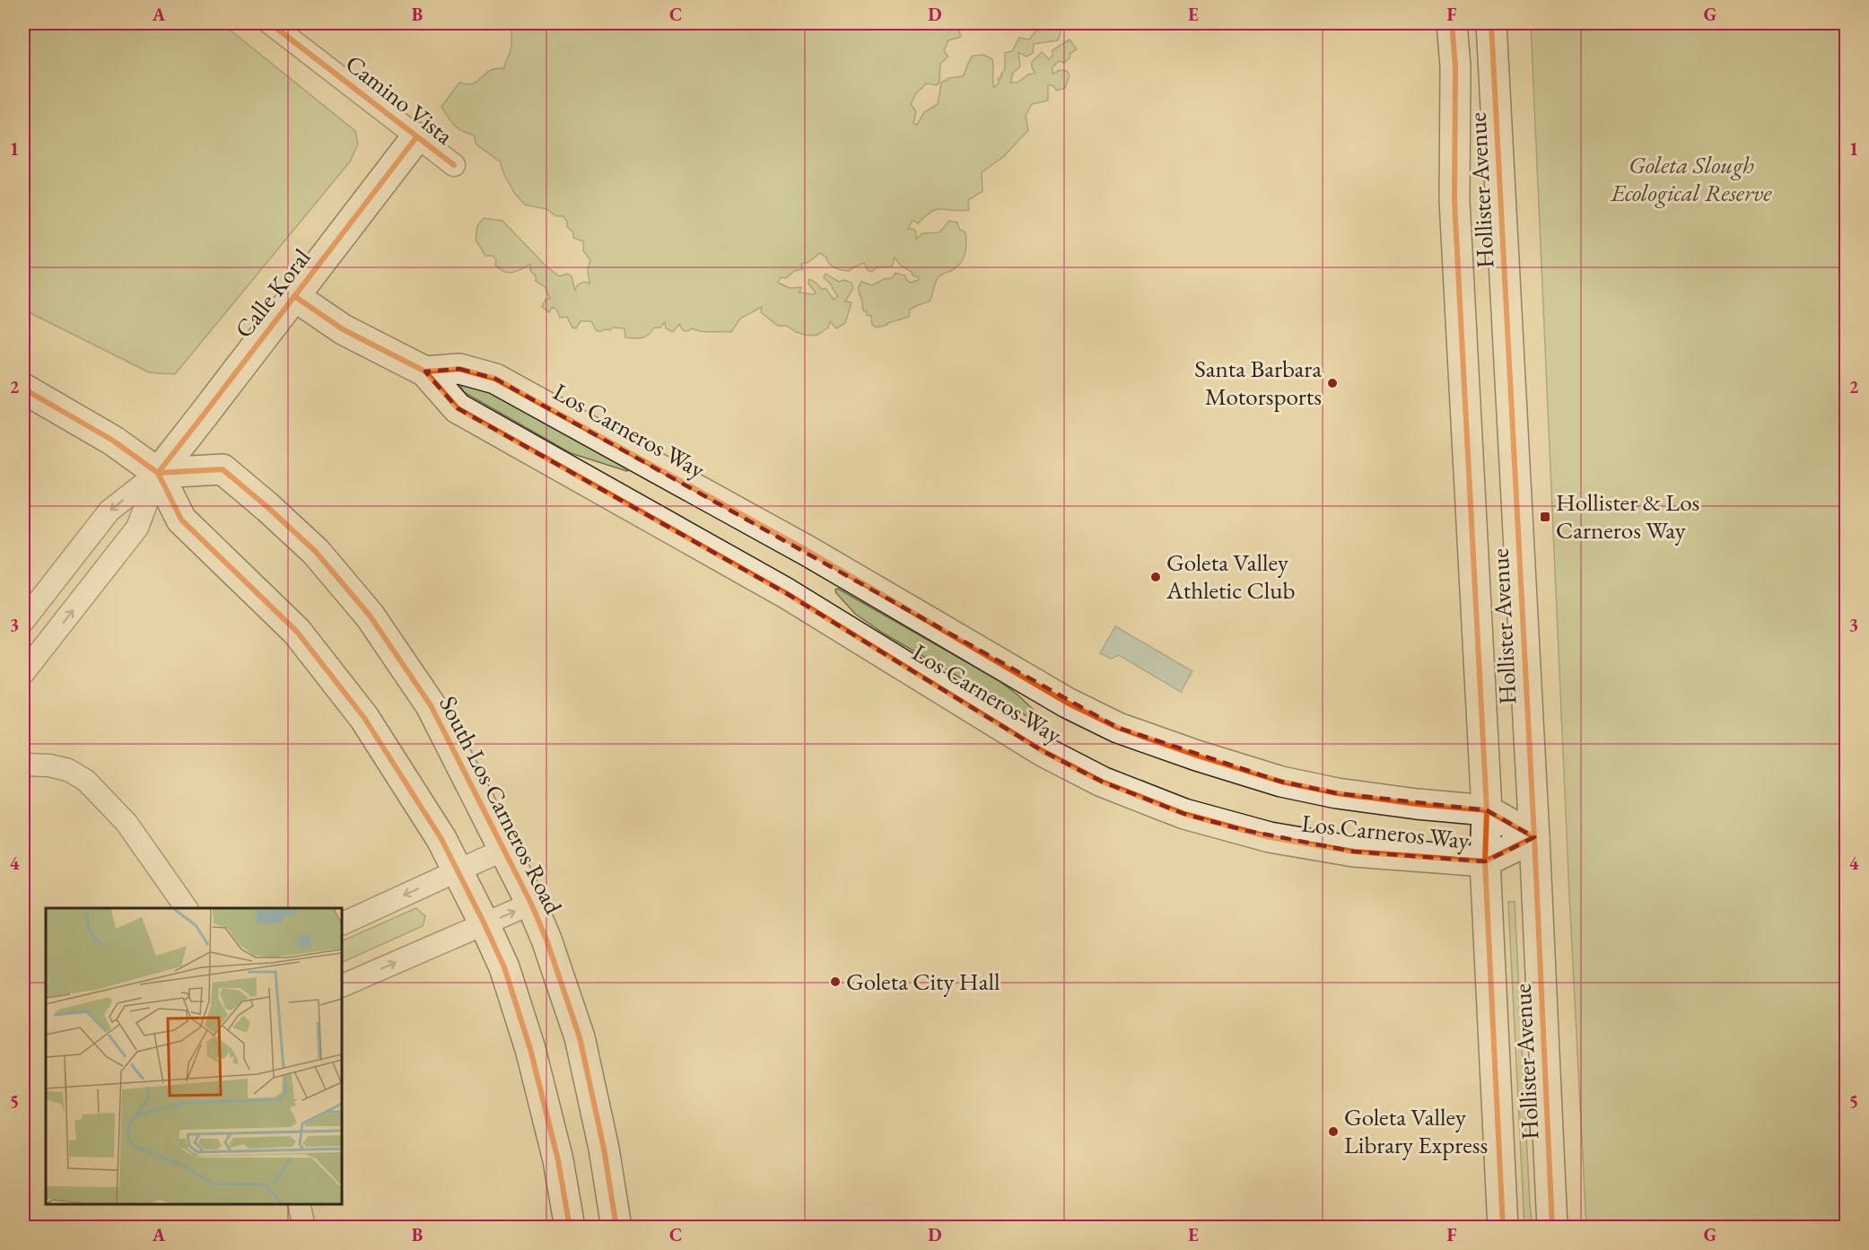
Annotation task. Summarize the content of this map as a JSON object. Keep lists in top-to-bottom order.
{
  "streets": {
    "main road": [
      "Hollister Avenue",
      "Calle Koral",
      "Los Carneros Way",
      "South Los Carneros Road"
    ],
    "street": ["Camino Vista"]
  },
  "crossings": [
    ["Camino Vista", "Calle Koral"],
    ["Hollister Avenue", "Los Carneros Way"],
    ["Calle Koral", "Los Carneros Way"],
    ["Calle Koral", "South Los Carneros Road"]
  ],
  "parks": ["Goleta Slough Ecological Reserve"],
  "places": {
    "other": [
      "Santa Barbara Motorsports",
      "Goleta Valley Athletic Club",
      "Goleta City Hall",
      "Goleta Valley Library Express"
    ],
    "transit": ["Hollister & Los Carneros Way"]
  },
  "grid": {
    "columns": [
      "A",
      "B",
      "C",
      "D",
      "E",
      "F",
      "G"
    ],
    "rows": [
      "1",
      "2",
      "3",
      "4",
      "5"
    ]
  }
}
